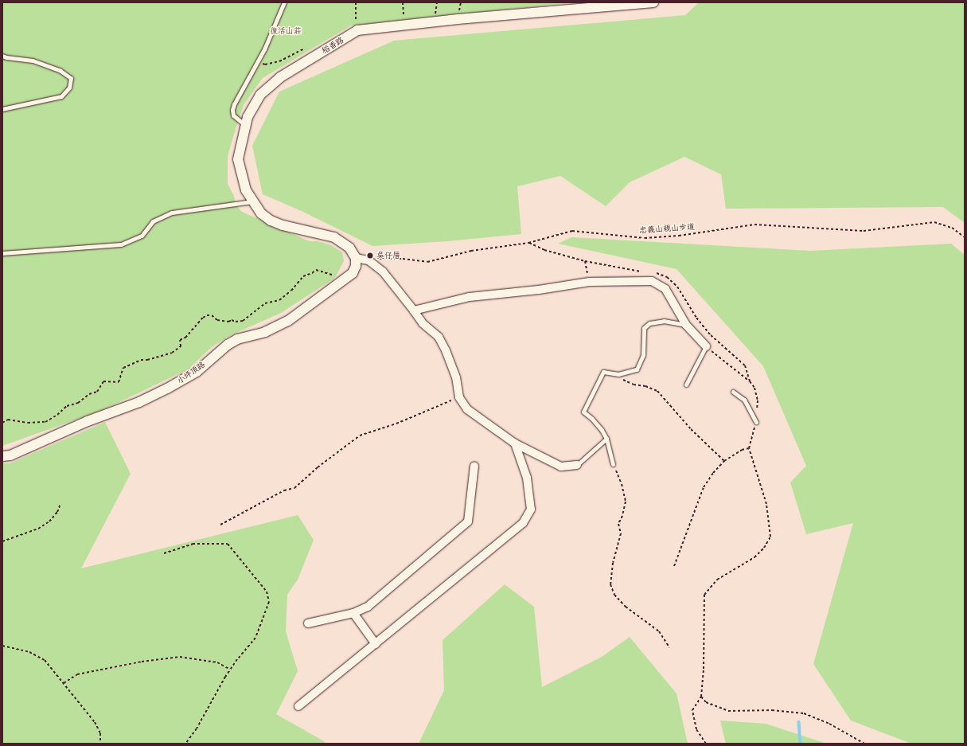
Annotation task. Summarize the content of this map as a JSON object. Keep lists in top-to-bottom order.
{
  "streets": {
    "street": ["稻香路", "小坪頂路"],
    "path": ["忠義山親山步道"]
  },
  "crossings": [
    ["稻香路", "小坪頂路"]
  ],
  "parks": ["復活山莊"],
  "places": ["吳仔厝"]
}
